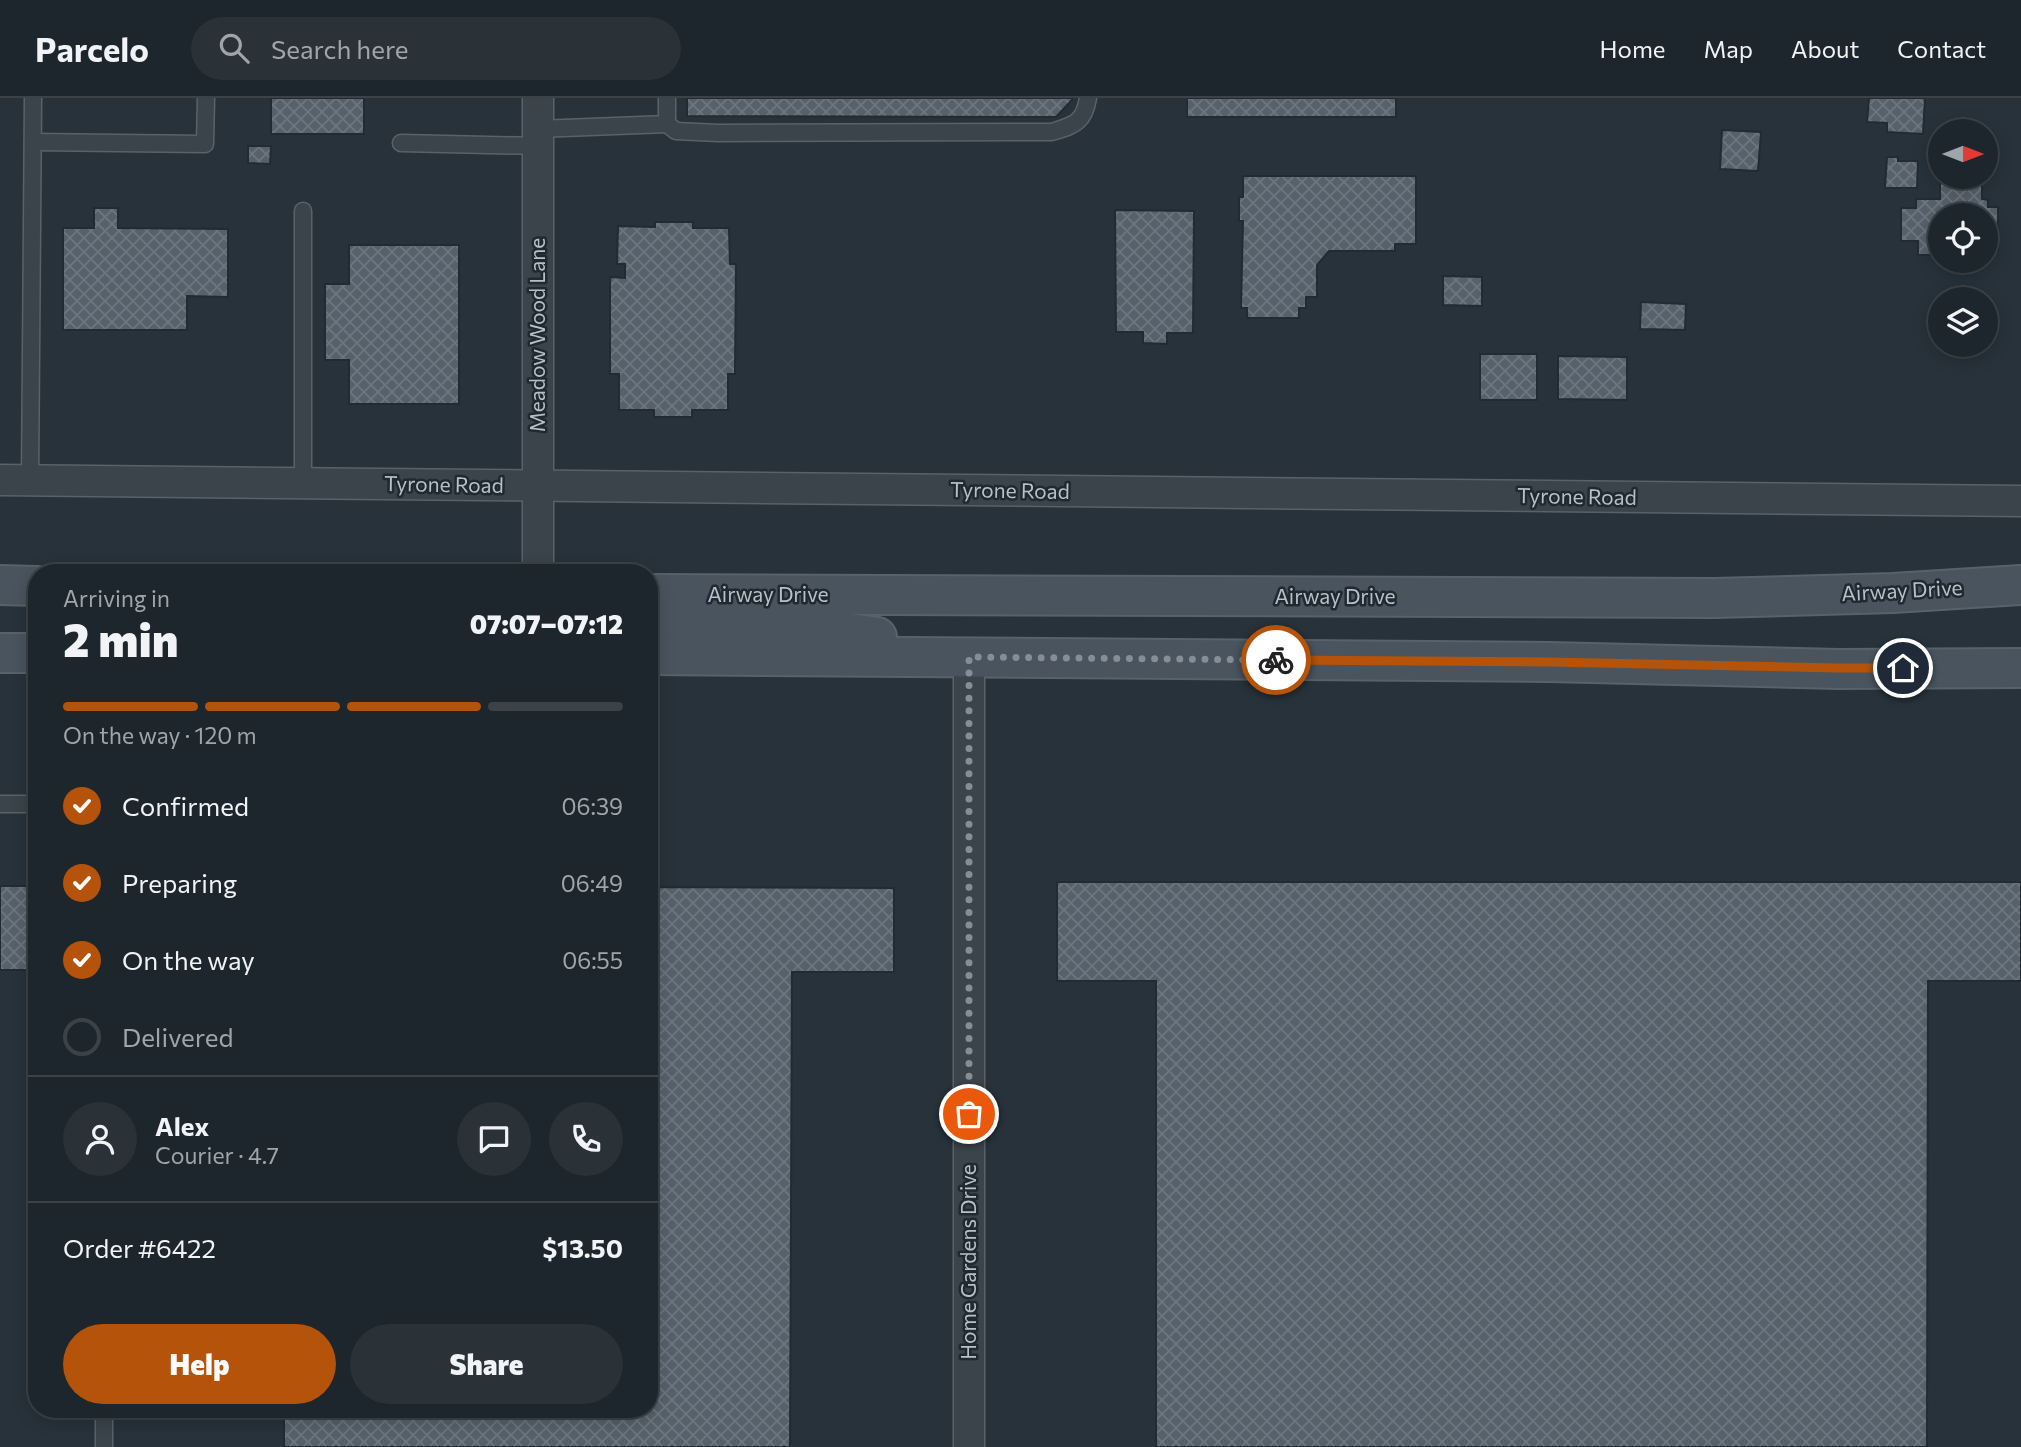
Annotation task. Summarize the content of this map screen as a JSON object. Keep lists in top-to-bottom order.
{
  "streets": {
    "main road": ["Airway Drive"],
    "street": ["Meadow Wood Lane", "Tyrone Road", "Home Gardens Drive"]
  },
  "crossings": [
    ["Meadow Wood Lane", "Tyrone Road"]
  ],
  "north": "right",
  "page": {
    "header": "Parcelo",
    "search": "Search here",
    "nav": [
      "Home",
      "Map",
      "About",
      "Contact"
    ],
    "heading": ["2 min", "Arriving in", "07:07–07:12"],
    "panel": [
      "Alex",
      "Courier · 4.7",
      "Order #6422",
      "$13.50"
    ],
    "bar": "On the way · 120 m",
    "list": [
      ["Confirmed", "06:39"],
      ["Preparing", "06:49"],
      ["On the way", "06:55"],
      "Delivered"
    ],
    "buttons": ["Help", "Share"]
  }
}
